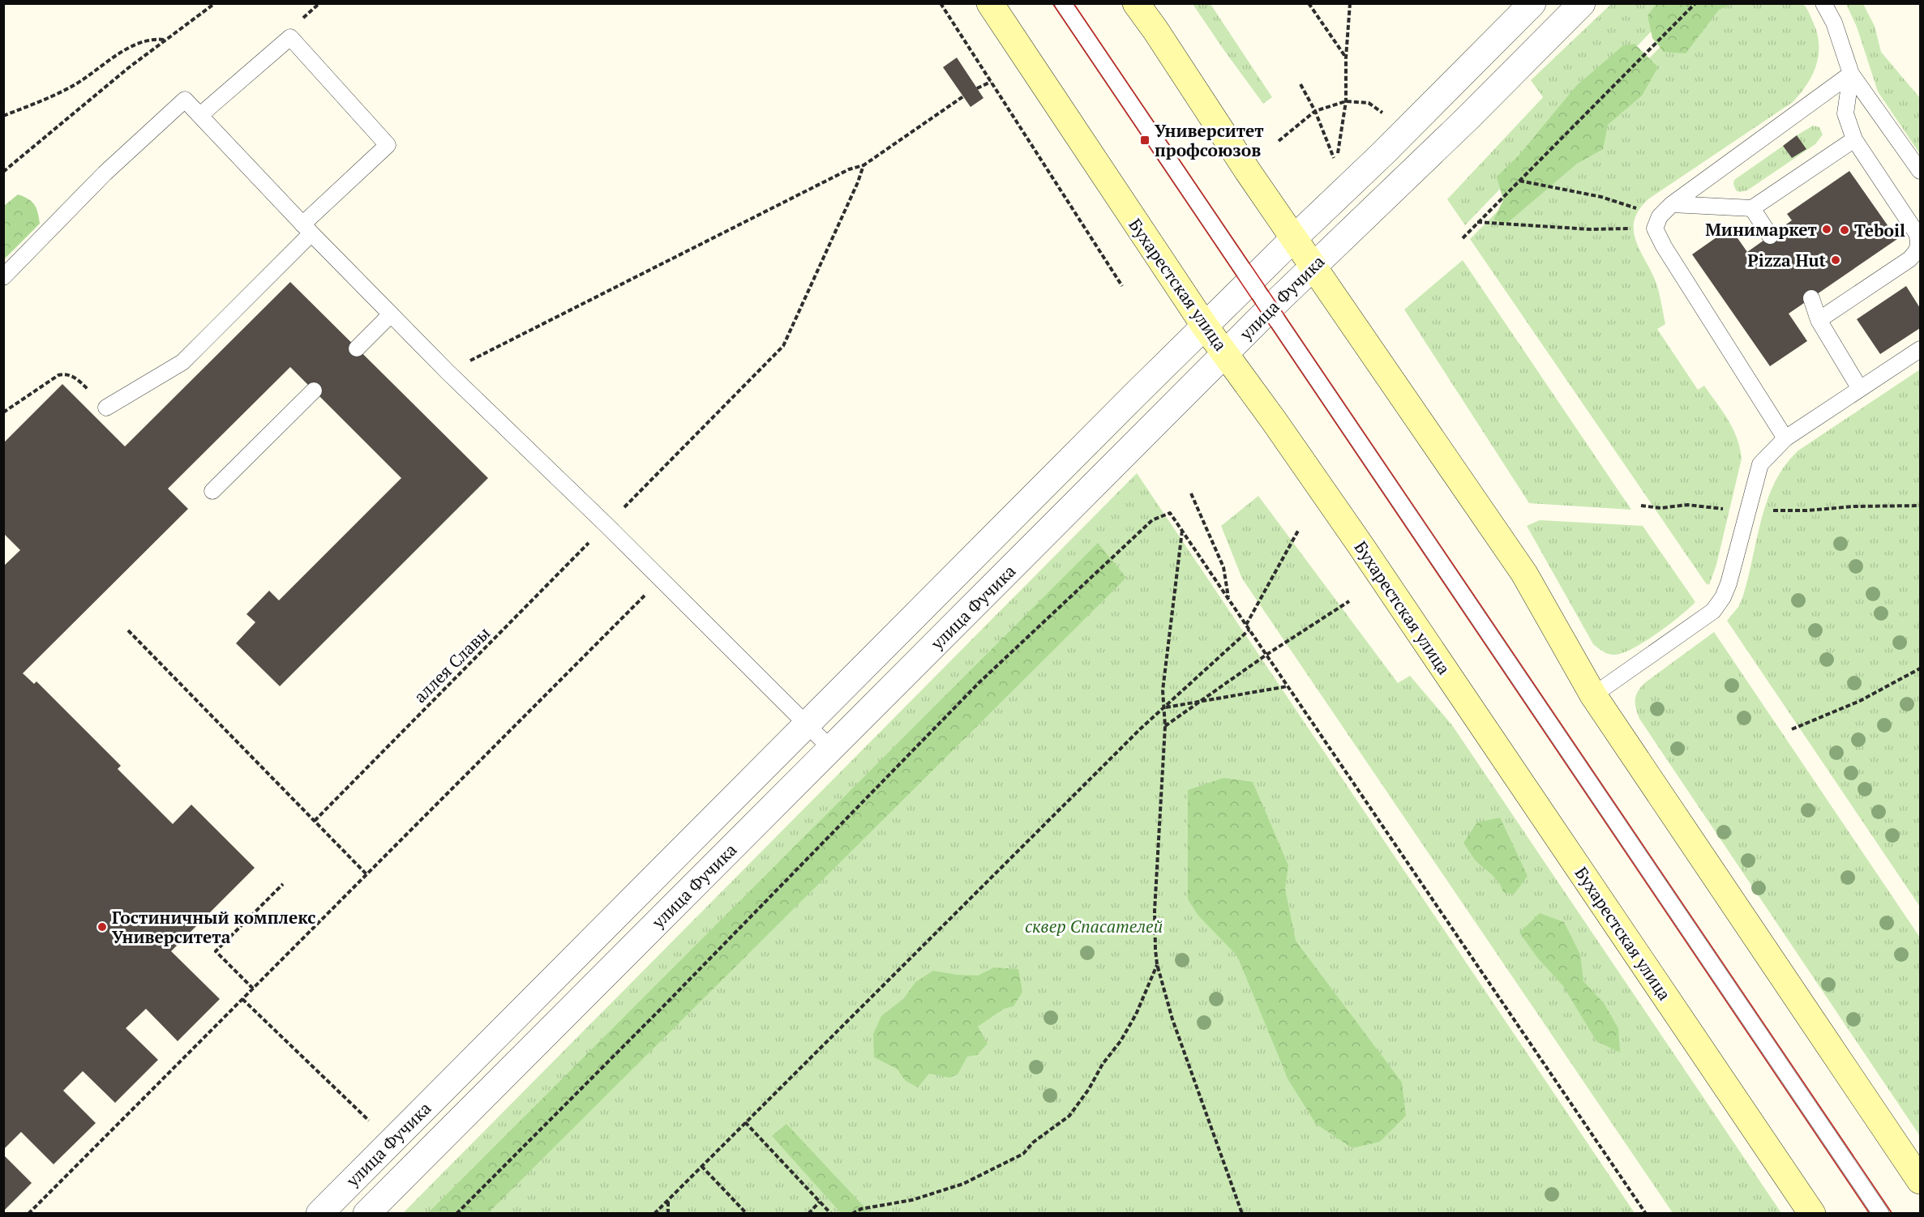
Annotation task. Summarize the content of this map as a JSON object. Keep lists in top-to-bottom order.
{
  "streets": {
    "main road": ["Бухарестская улица"],
    "street": ["улица Фучика"],
    "path": ["аллея Славы"]
  },
  "crossings": [
    ["Бухарестская улица", "улица Фучика"]
  ],
  "parks": ["cквер Спасателей"],
  "places": {
    "transit": ["Университет профсоюзов"],
    "other": [
      "Минимаркет",
      "Teboil",
      "Pizza Hut",
      "Гостиничный комплекс Университета"
    ]
  }
}
